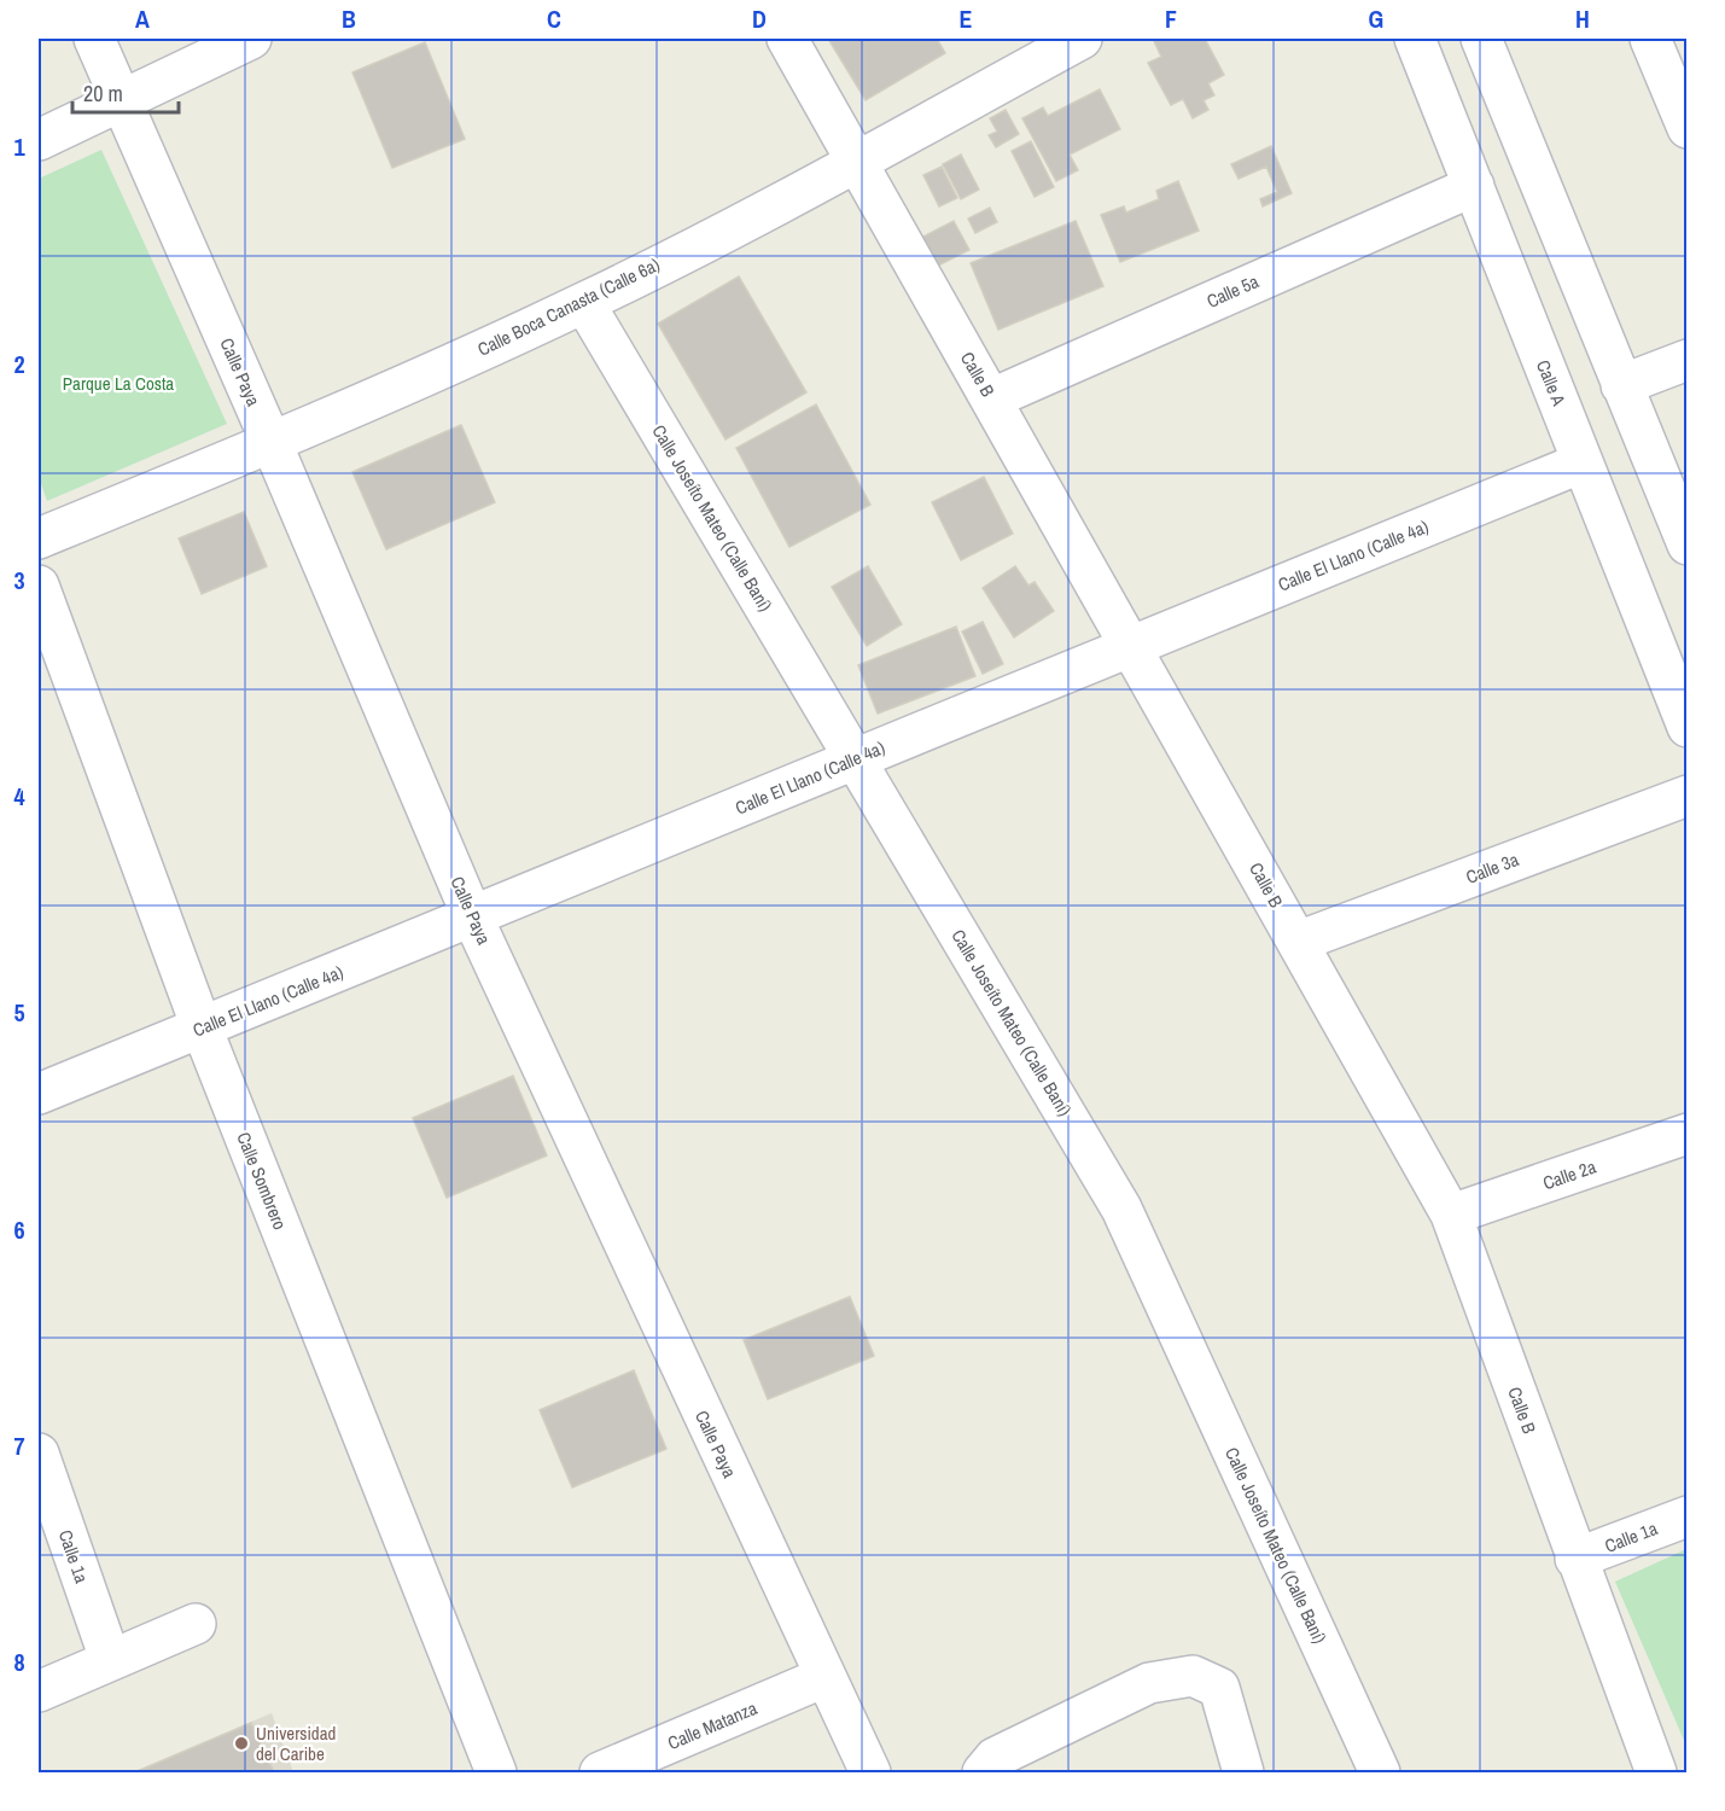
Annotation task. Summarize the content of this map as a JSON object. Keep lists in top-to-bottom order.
{
  "streets": {
    "street": [
      "Calle 5a",
      "Calle Boca Canasta (Calle 6a)",
      "Calle Paya",
      "Calle B",
      "Calle A",
      "Calle Joseíto Mateo (Calle Baní)",
      "Calle El Llano (Calle 4a)",
      "Calle 3a",
      "Calle 2a",
      "Calle Sombrero",
      "Calle 1a",
      "Calle Matanza"
    ]
  },
  "crossings": [
    ["Calle 5a", "Calle B"],
    ["Calle 5a", "Calle A"],
    ["Calle Boca Canasta (Calle 6a)", "Calle Paya"],
    ["Calle Boca Canasta (Calle 6a)", "Calle B"],
    ["Calle Boca Canasta (Calle 6a)", "Calle Joseíto Mateo (Calle Baní)"],
    ["Calle Paya", "Calle El Llano (Calle 4a)"],
    ["Calle Paya", "Calle Matanza"],
    ["Calle B", "Calle El Llano (Calle 4a)"],
    ["Calle B", "Calle 3a"],
    ["Calle B", "Calle 2a"],
    ["Calle B", "Calle 1a"],
    ["Calle A", "Calle El Llano (Calle 4a)"],
    ["Calle Joseíto Mateo (Calle Baní)", "Calle El Llano (Calle 4a)"],
    ["Calle El Llano (Calle 4a)", "Calle Sombrero"]
  ],
  "parks": ["Parque La Costa"],
  "places": ["Universidad del Caribe"],
  "scale_bar": "20 m",
  "grid": {
    "columns": [
      "A",
      "B",
      "C",
      "D",
      "E",
      "F",
      "G",
      "H"
    ],
    "rows": [
      "1",
      "2",
      "3",
      "4",
      "5",
      "6",
      "7",
      "8"
    ]
  }
}
